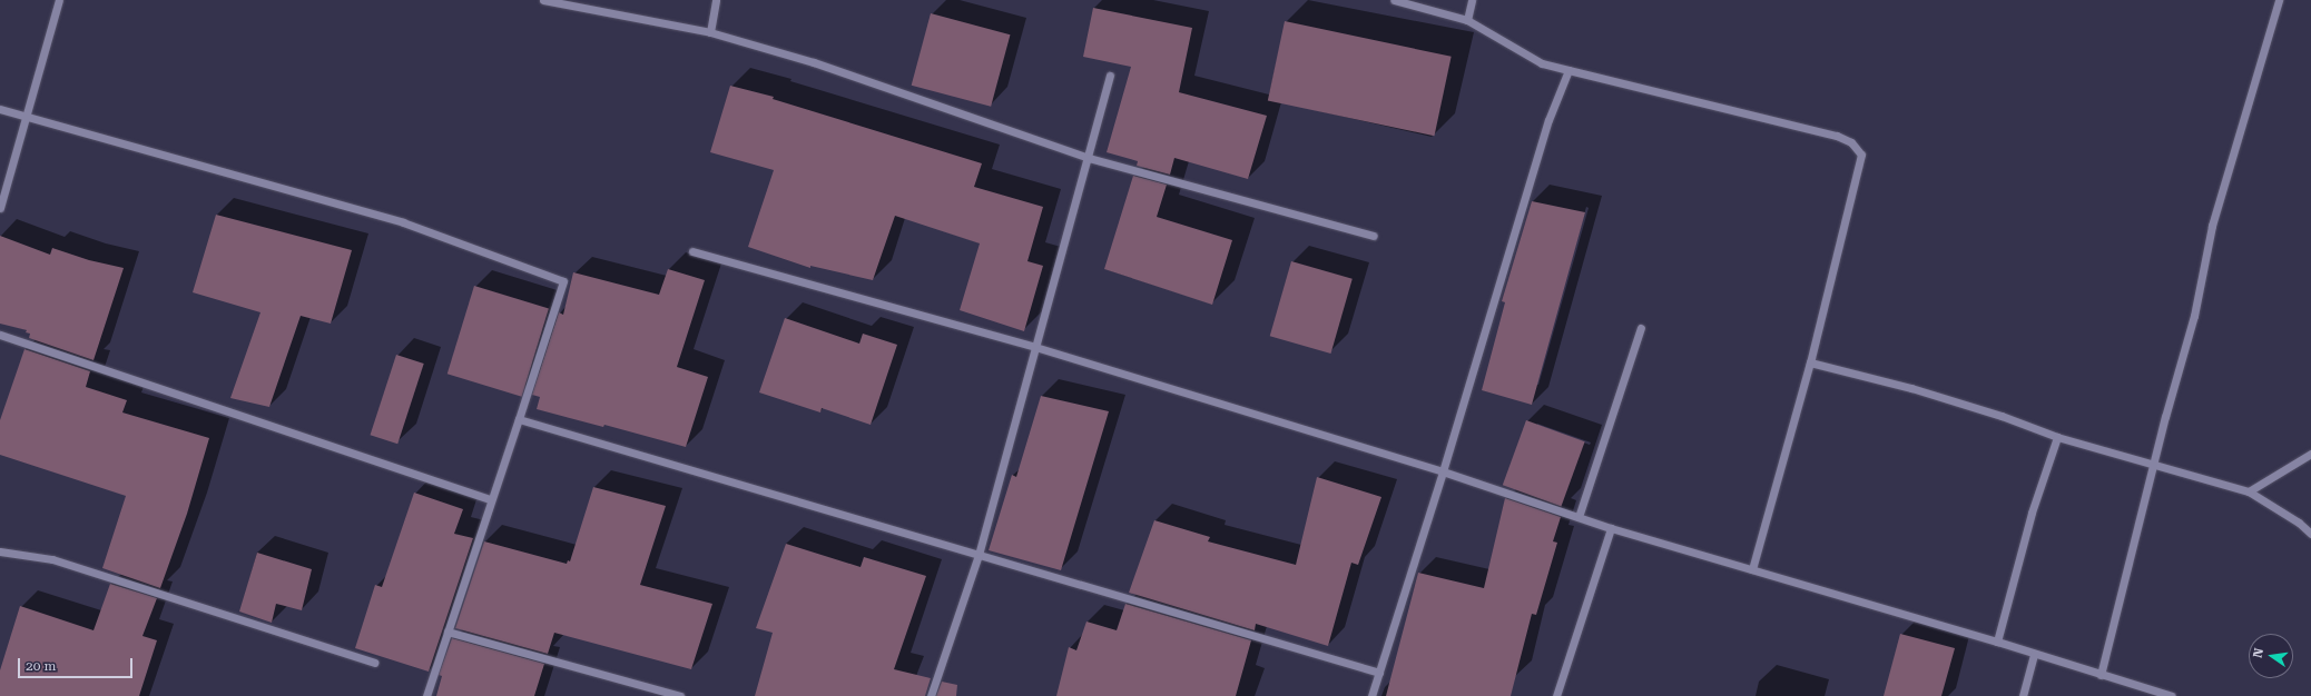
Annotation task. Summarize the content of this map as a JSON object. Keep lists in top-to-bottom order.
{
  "scale_bar": "20 m",
  "north": "left"
}
